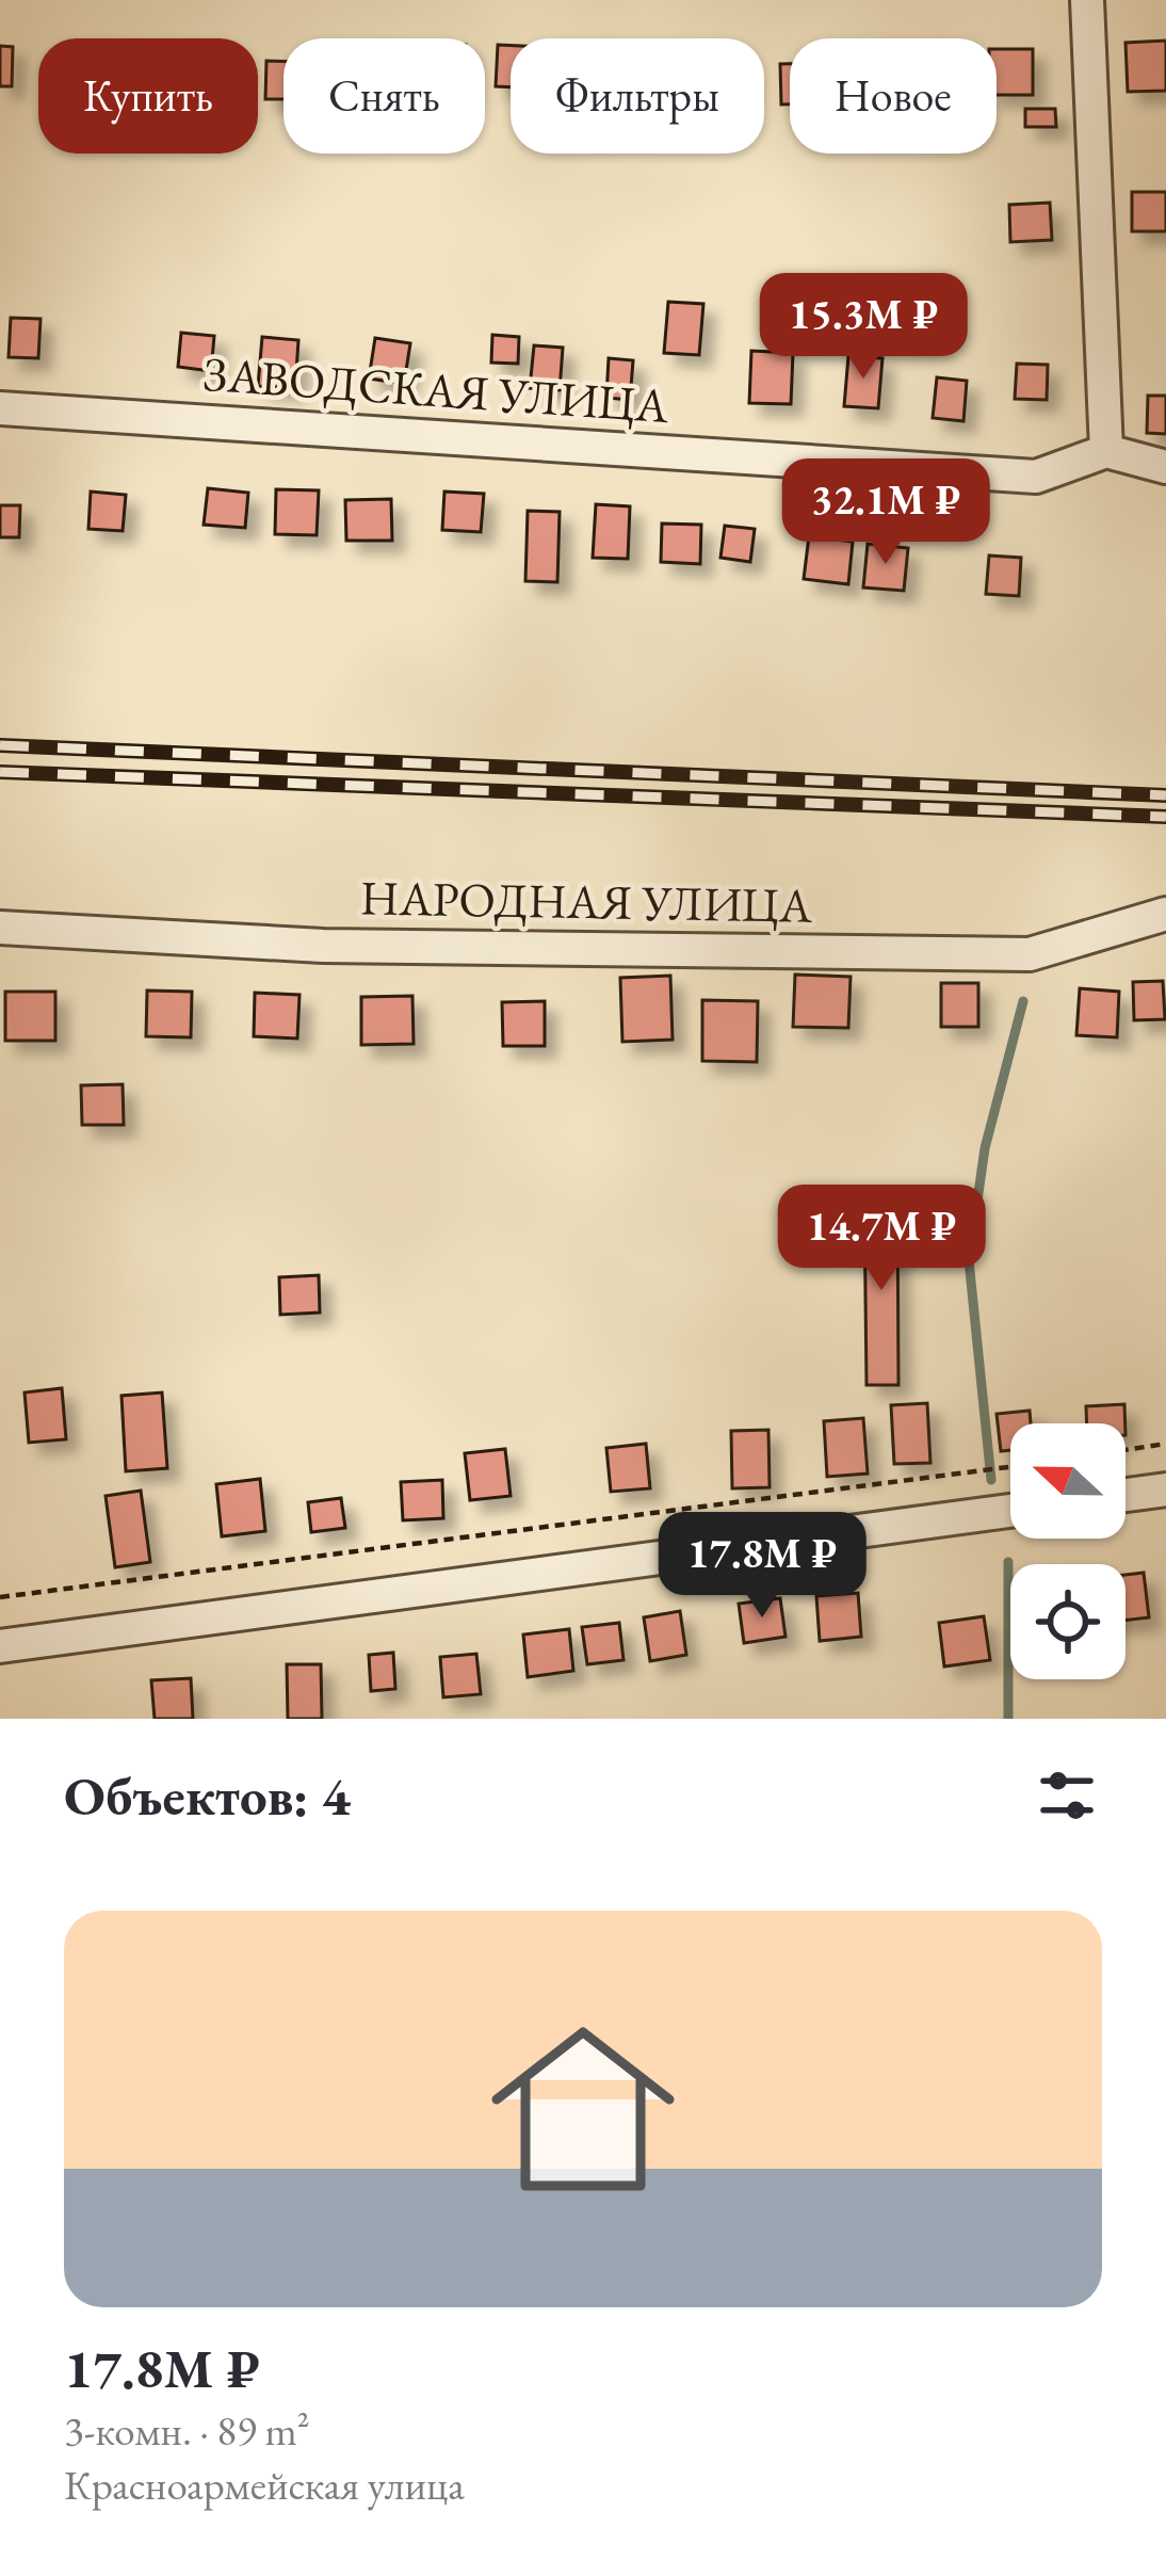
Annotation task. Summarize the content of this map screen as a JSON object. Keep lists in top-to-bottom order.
{
  "streets": {
    "street": ["ЗАВОДСКАЯ УЛИЦА", "НАРОДНАЯ УЛИЦА"]
  },
  "north": "left",
  "page": {
    "chip": [
      "Купить",
      "Снять",
      "Фильтры",
      "Новое"
    ],
    "price": [
      "15.3M ₽",
      "32.1M ₽",
      "14.7M ₽",
      "17.8M ₽"
    ],
    "heading": "Объектов: 4",
    "list": [
      {
        "name": "17.8M ₽",
        "note": "3-комн. · 89 m² · Красноармейская улица"
      }
    ]
  }
}
